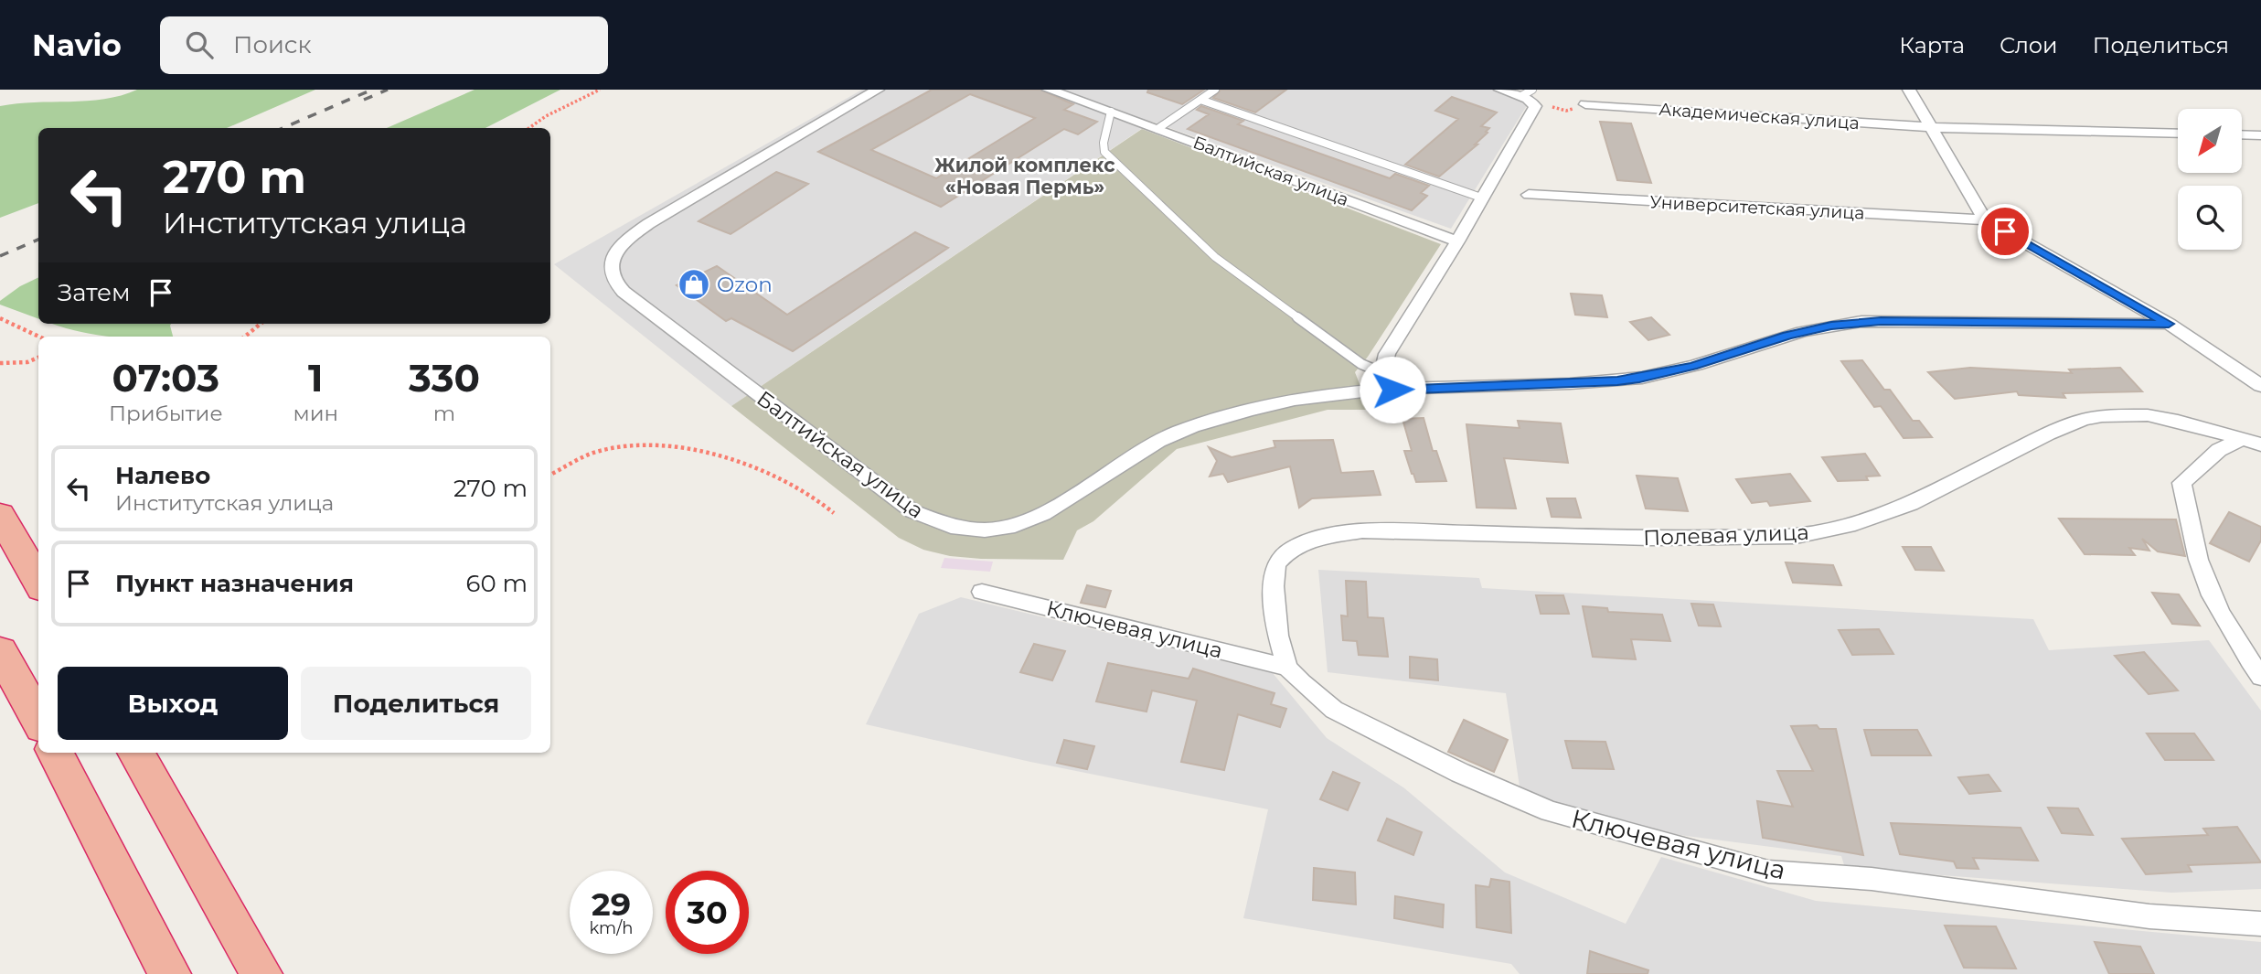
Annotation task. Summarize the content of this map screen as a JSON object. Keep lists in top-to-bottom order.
{
  "streets": {
    "street": [
      "Академическая улица",
      "Балтийская улица",
      "Университетская улица",
      "Полевая улица",
      "Ключевая улица"
    ]
  },
  "crossings": [
    ["Полевая улица", "Ключевая улица"]
  ],
  "districts": ["Жилой комплекс «Новая Пермь»"],
  "places": {
    "shop": ["Ozon"]
  },
  "north": "bottom left",
  "page": {
    "header": "Navio",
    "search": "Поиск",
    "nav": ["Карта", "Слои", "Поделиться"],
    "turn": ["270 m", "Институтская улица"],
    "then": "Затем",
    "eta": [
      "07:03",
      "Прибытие",
      "1",
      "мин",
      "330",
      "m"
    ],
    "list": [
      {
        "name": "Налево",
        "note": "Институтская улица",
        "value": "270 m"
      },
      {
        "name": "Пункт назначения",
        "value": "60 m"
      }
    ],
    "buttons": ["Выход", "Поделиться"],
    "speed": "29 km/h",
    "limit": "30"
  }
}
